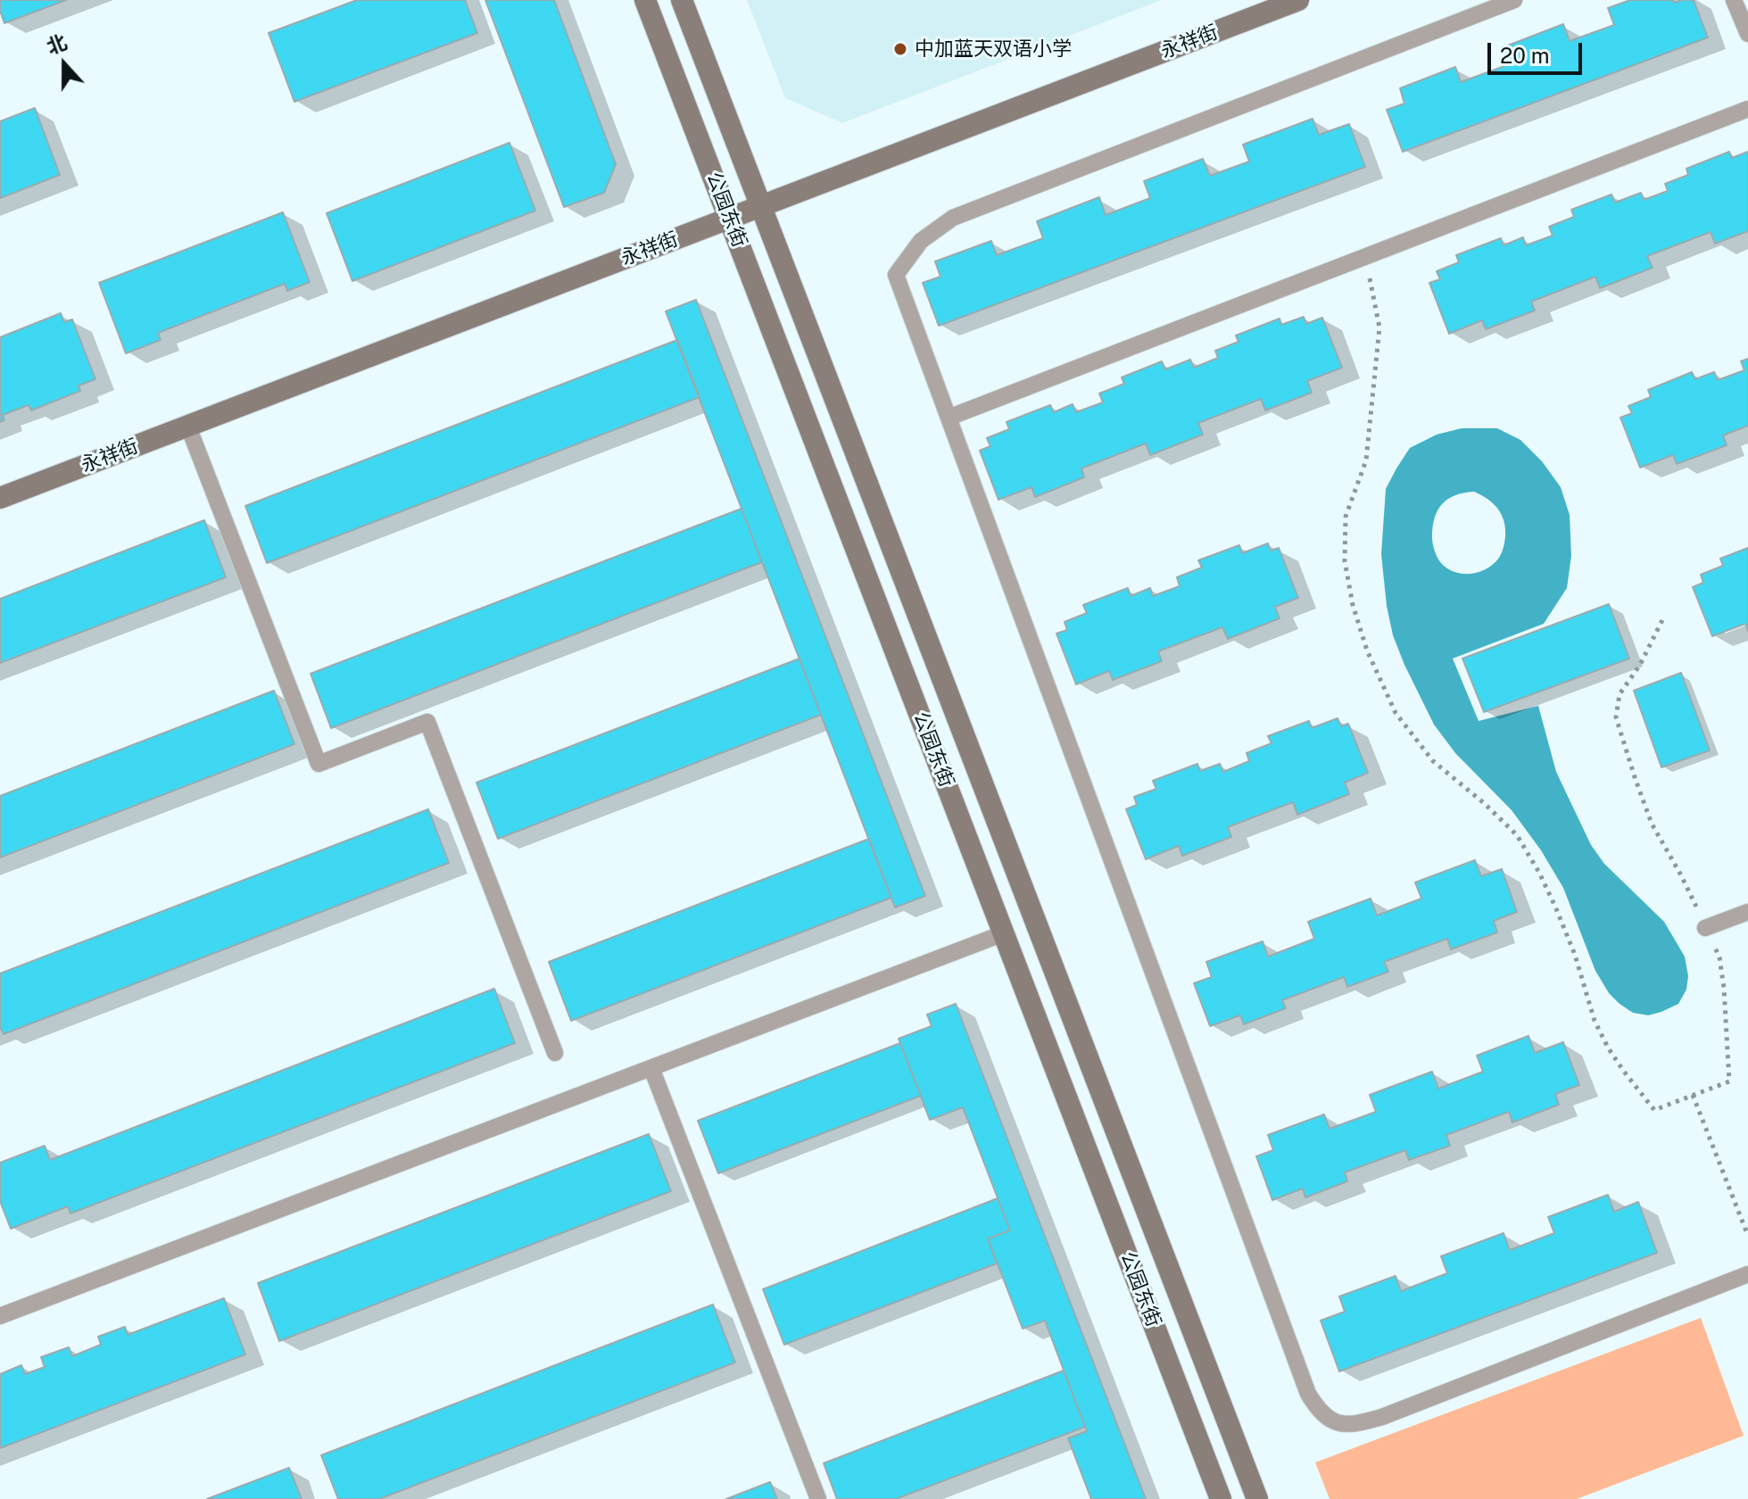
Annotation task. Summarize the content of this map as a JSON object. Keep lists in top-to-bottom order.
{
  "streets": {
    "street": ["永祥街", "公园东街"]
  },
  "crossings": [
    ["永祥街", "公园东街"]
  ],
  "places": ["中加蓝天双语小学"],
  "scale_bar": "20 m",
  "north": "top"
}
